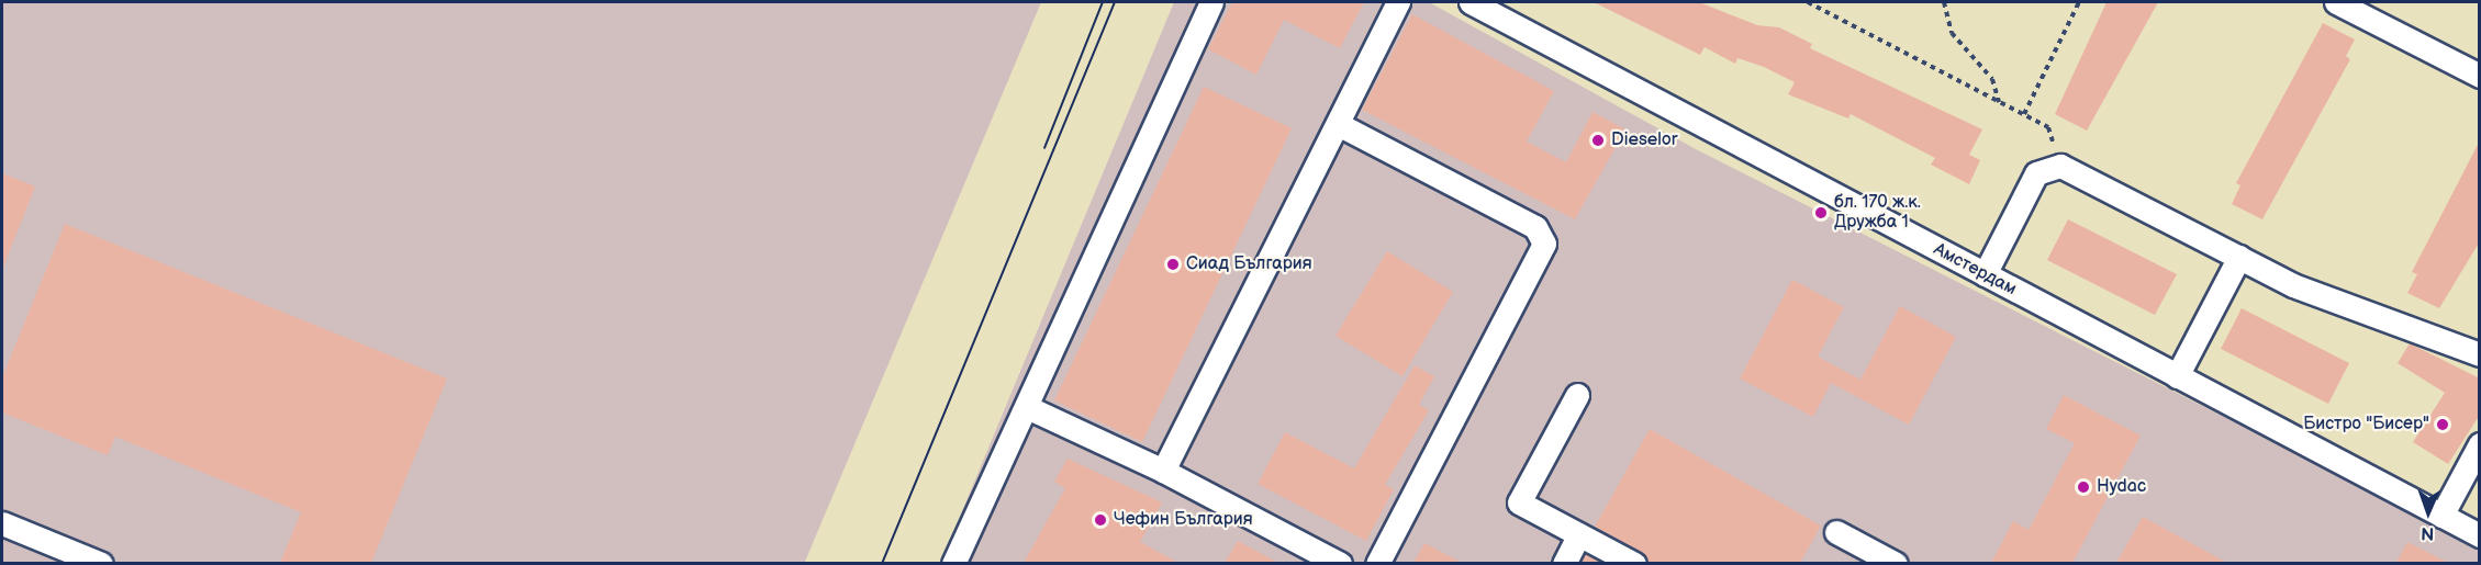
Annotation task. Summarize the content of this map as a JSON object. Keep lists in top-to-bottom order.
{
  "streets": {
    "street": ["Амстердам"]
  },
  "places": [
    "Dieselor",
    "бл. 170 ж.к. Дружба 1",
    "Сиад България",
    "Бистро \"Бисер\"",
    "Hydac",
    "Чефин България"
  ],
  "north": "bottom"
}
